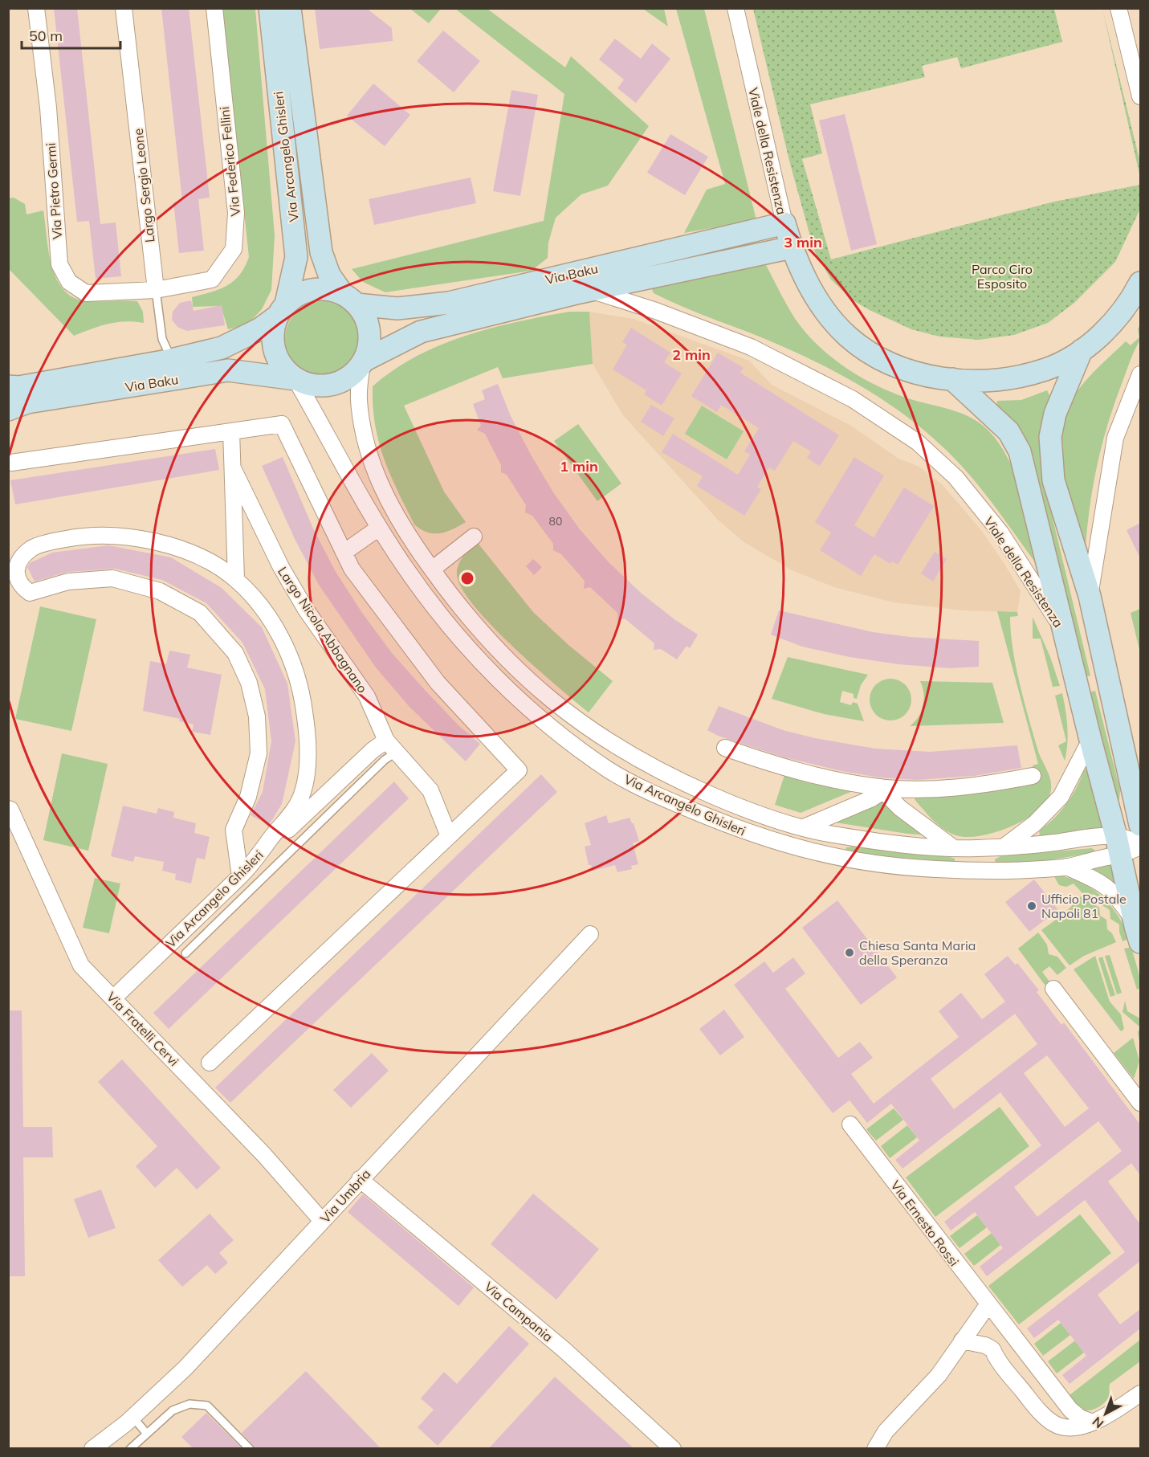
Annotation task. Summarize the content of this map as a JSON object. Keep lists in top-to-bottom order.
{
  "streets": {
    "main road": ["Viale della Resistenza", "Via Arcangelo Ghisleri", "Via Baku"],
    "street": [
      "Via Federico Fellini",
      "Largo Sergio Leone",
      "Via Pietro Germi",
      "Largo Nicola Abbagnano",
      "Via Fratelli Cervi",
      "Via Umbria",
      "Via Ernesto Rossi",
      "Via Campania"
    ]
  },
  "crossings": [
    ["Viale della Resistenza", "Via Arcangelo Ghisleri"],
    ["Viale della Resistenza", "Via Baku"],
    ["Via Arcangelo Ghisleri", "Via Baku"],
    ["Via Arcangelo Ghisleri", "Via Fratelli Cervi"],
    ["Via Federico Fellini", "Largo Sergio Leone"],
    ["Via Federico Fellini", "Via Pietro Germi"],
    ["Largo Sergio Leone", "Via Pietro Germi"],
    ["Largo Sergio Leone", "Via Baku"],
    ["Via Fratelli Cervi", "Via Umbria"],
    ["Via Umbria", "Via Campania"]
  ],
  "parks": ["Parco Ciro Esposito"],
  "places": ["Ufficio Postale Napoli 81", "Chiesa Santa Maria della Speranza"],
  "house_numbers": ["80"],
  "scale_bar": "50 m",
  "north": "bottom left",
  "rings": ["3 min", "2 min", "1 min"]
}
